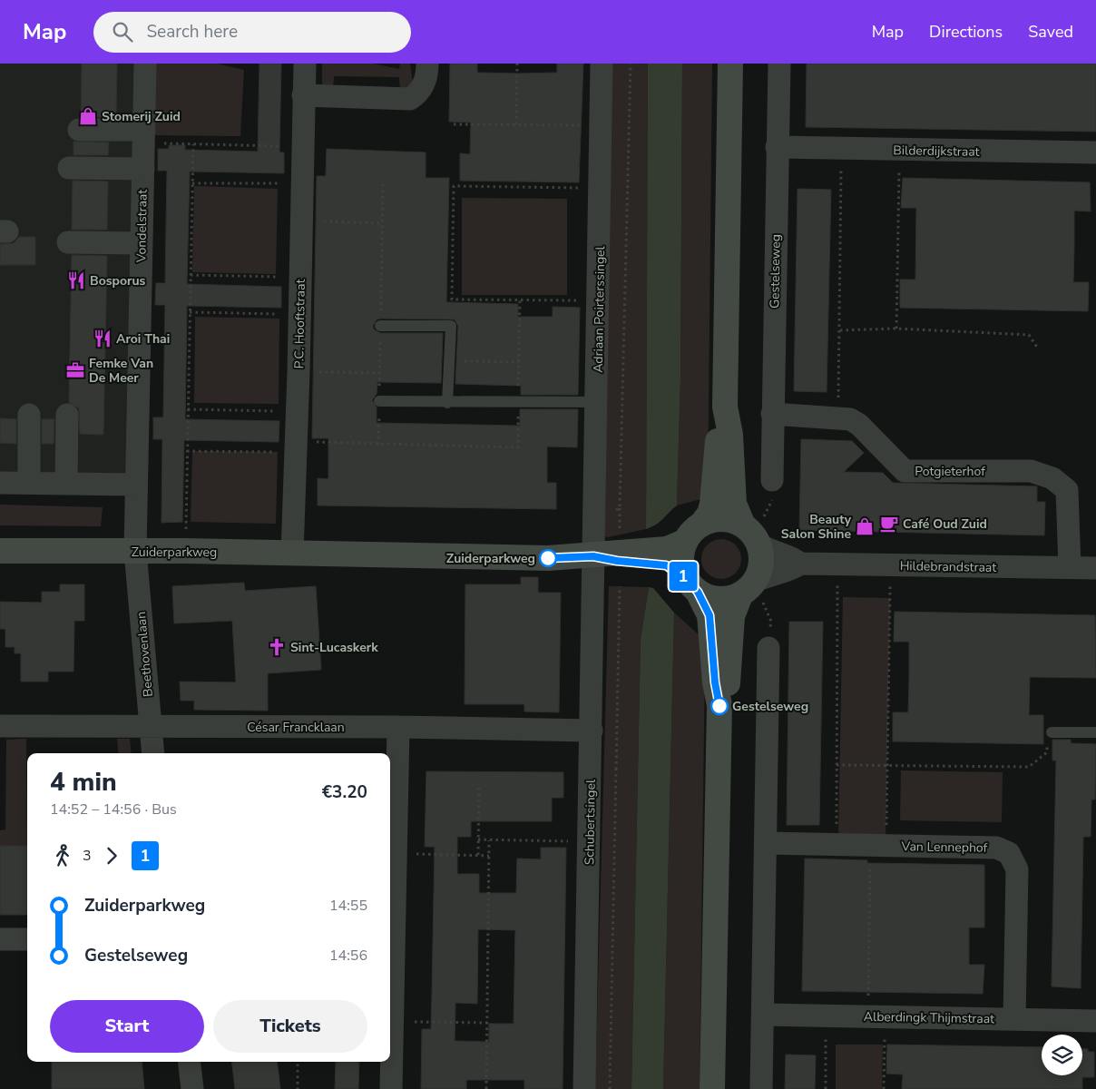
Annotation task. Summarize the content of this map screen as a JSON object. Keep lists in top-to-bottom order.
{
  "streets": {
    "main road": ["Zuiderparkweg"],
    "street": [
      "Bilderdijkstraat",
      "Vondelstraat",
      "Gestelseweg",
      "Adriaan Poirterssingel",
      "P.C. Hooftstraat",
      "Potgieterhof",
      "Hildebrandstraat",
      "Beethovenlaan",
      "César Francklaan",
      "Schubertsingel",
      "Van Lennephof",
      "Alberdingk Thijmstraat"
    ]
  },
  "crossings": [
    ["Bilderdijkstraat", "Gestelseweg"],
    ["Vondelstraat", "Zuiderparkweg"],
    ["Vondelstraat", "Beethovenlaan"],
    ["Gestelseweg", "Potgieterhof"],
    ["Adriaan Poirterssingel", "Zuiderparkweg"],
    ["Adriaan Poirterssingel", "Schubertsingel"],
    ["P.C. Hooftstraat", "Zuiderparkweg"],
    ["Potgieterhof", "Hildebrandstraat"],
    ["Zuiderparkweg", "Hildebrandstraat"],
    ["Zuiderparkweg", "Beethovenlaan"],
    ["Zuiderparkweg", "Schubertsingel"],
    ["Beethovenlaan", "César Francklaan"],
    ["César Francklaan", "Schubertsingel"],
    ["Van Lennephof", "Alberdingk Thijmstraat"]
  ],
  "places": {
    "shop": ["Stomerij Zuid", "Beauty Salon Shine"],
    "restaurant": ["Bosporus", "Aroi Thai"],
    "office": ["Femke Van De Meer"],
    "cafe": ["Café Oud Zuid"],
    "other": ["Zuiderparkweg", "Gestelseweg"],
    "church": ["Sint-Lucaskerk"]
  },
  "lines": ["bus line 1"],
  "page": {
    "header": "Map",
    "search": "Search here",
    "nav": ["Map", "Directions", "Saved"],
    "on_map": "1",
    "heading": ["4 min", "14:52 – 14:56 · Bus", "€3.20"],
    "legs": ["3", "1"],
    "list": [
      {
        "name": "Zuiderparkweg",
        "value": "14:55"
      },
      {
        "name": "Gestelseweg",
        "value": "14:56"
      }
    ],
    "buttons": ["Start", "Tickets"]
  }
}
